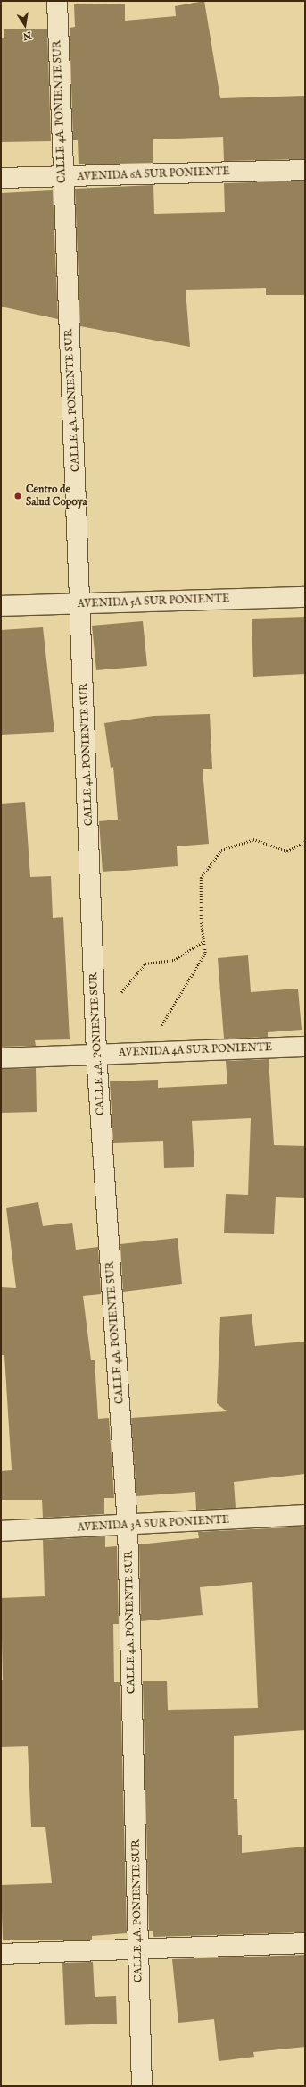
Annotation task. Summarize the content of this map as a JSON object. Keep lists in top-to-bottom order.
{
  "streets": {
    "street": [
      "CALLE 4A. PONIENTE SUR",
      "AVENIDA 6A SUR PONIENTE",
      "AVENIDA 5A SUR PONIENTE",
      "AVENIDA 4A SUR PONIENTE",
      "AVENIDA 3A SUR PONIENTE"
    ]
  },
  "crossings": [
    ["CALLE 4A. PONIENTE SUR", "AVENIDA 6A SUR PONIENTE"],
    ["CALLE 4A. PONIENTE SUR", "AVENIDA 5A SUR PONIENTE"],
    ["CALLE 4A. PONIENTE SUR", "AVENIDA 4A SUR PONIENTE"],
    ["CALLE 4A. PONIENTE SUR", "AVENIDA 3A SUR PONIENTE"]
  ],
  "places": ["Centro de Salud Copoya"],
  "north": "bottom"
}
